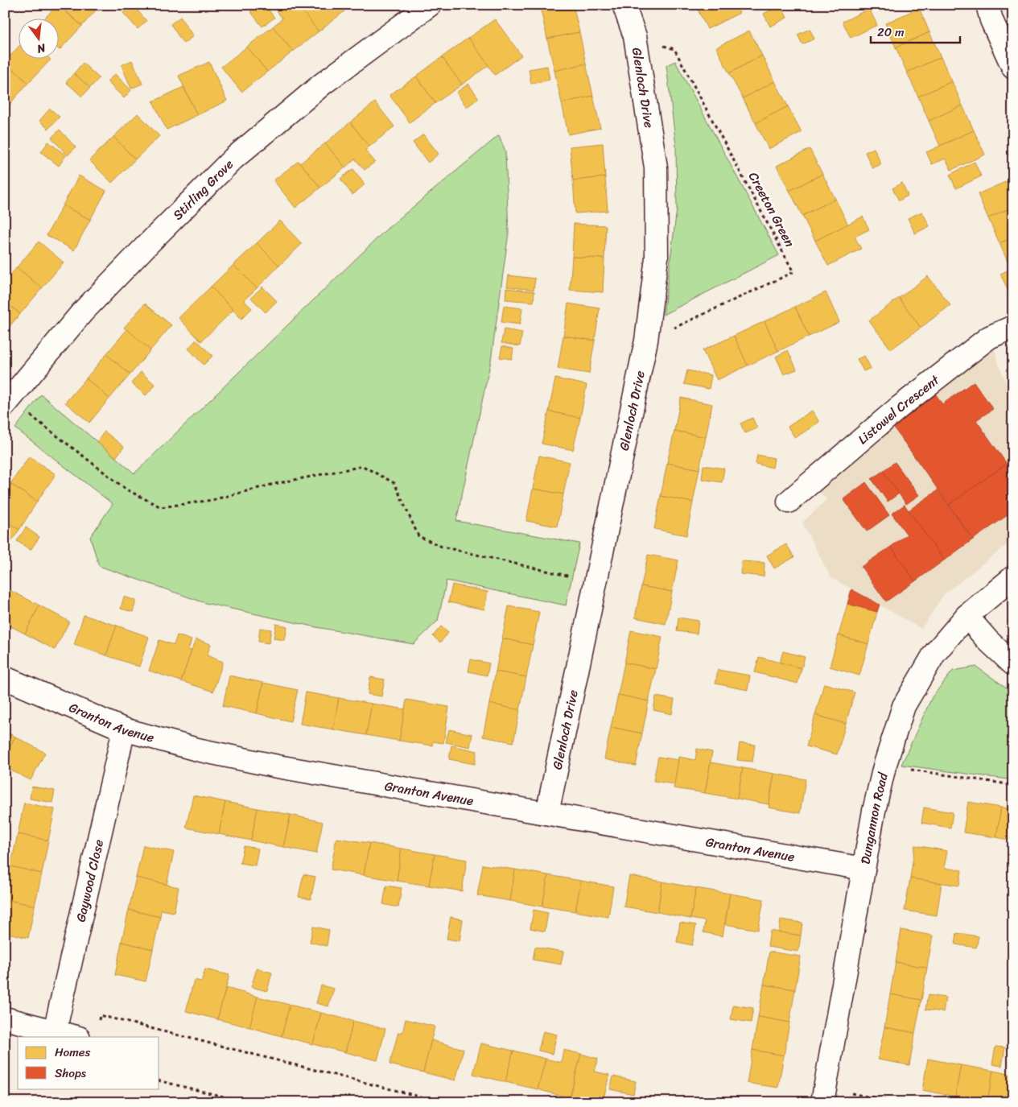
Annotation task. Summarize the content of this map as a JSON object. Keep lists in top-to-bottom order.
{
  "streets": {
    "street": [
      "Glenloch Drive",
      "Stirling Grove",
      "Listowel Crescent",
      "Granton Avenue",
      "Dungannon Road",
      "Gaywood Close"
    ],
    "path": ["Creeton Green"]
  },
  "crossings": [
    ["Glenloch Drive", "Creeton Green"],
    ["Glenloch Drive", "Granton Avenue"],
    ["Granton Avenue", "Dungannon Road"],
    ["Granton Avenue", "Gaywood Close"]
  ],
  "legend": ["Homes", "Shops"],
  "scale_bar": "20 m",
  "north": "bottom"
}
